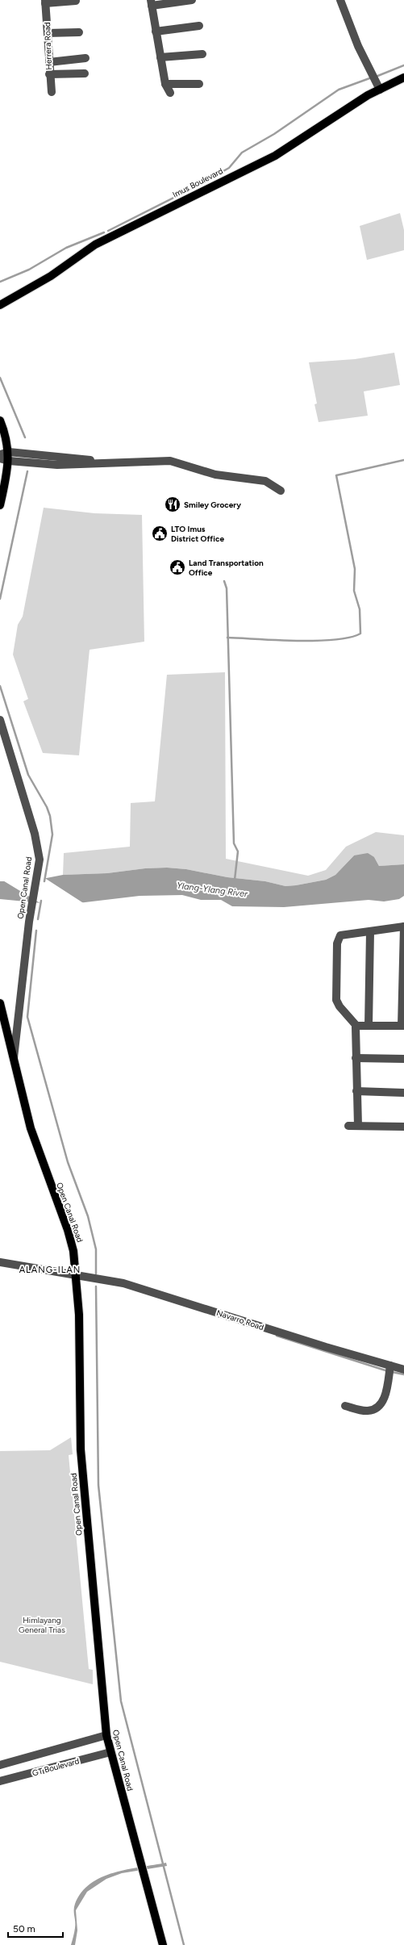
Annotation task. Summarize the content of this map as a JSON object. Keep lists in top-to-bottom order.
{
  "streets": {
    "main road": ["Imus Boulevard", "Open Canal Road"],
    "street": ["Herrera Road", "Navarro Road", "GT Boulevard"]
  },
  "crossings": [
    ["Open Canal Road", "Navarro Road"],
    ["Open Canal Road", "GT Boulevard"]
  ],
  "districts": ["ALANG-ILAN"],
  "water": ["Ylang-Ylang River"],
  "parks": ["Himlayang General Trias"],
  "places": {
    "restaurant": ["Smiley Grocery"],
    "public building": ["LTO Imus District Office", "Land Transportation Office"]
  },
  "scale_bar": "50 m"
}
